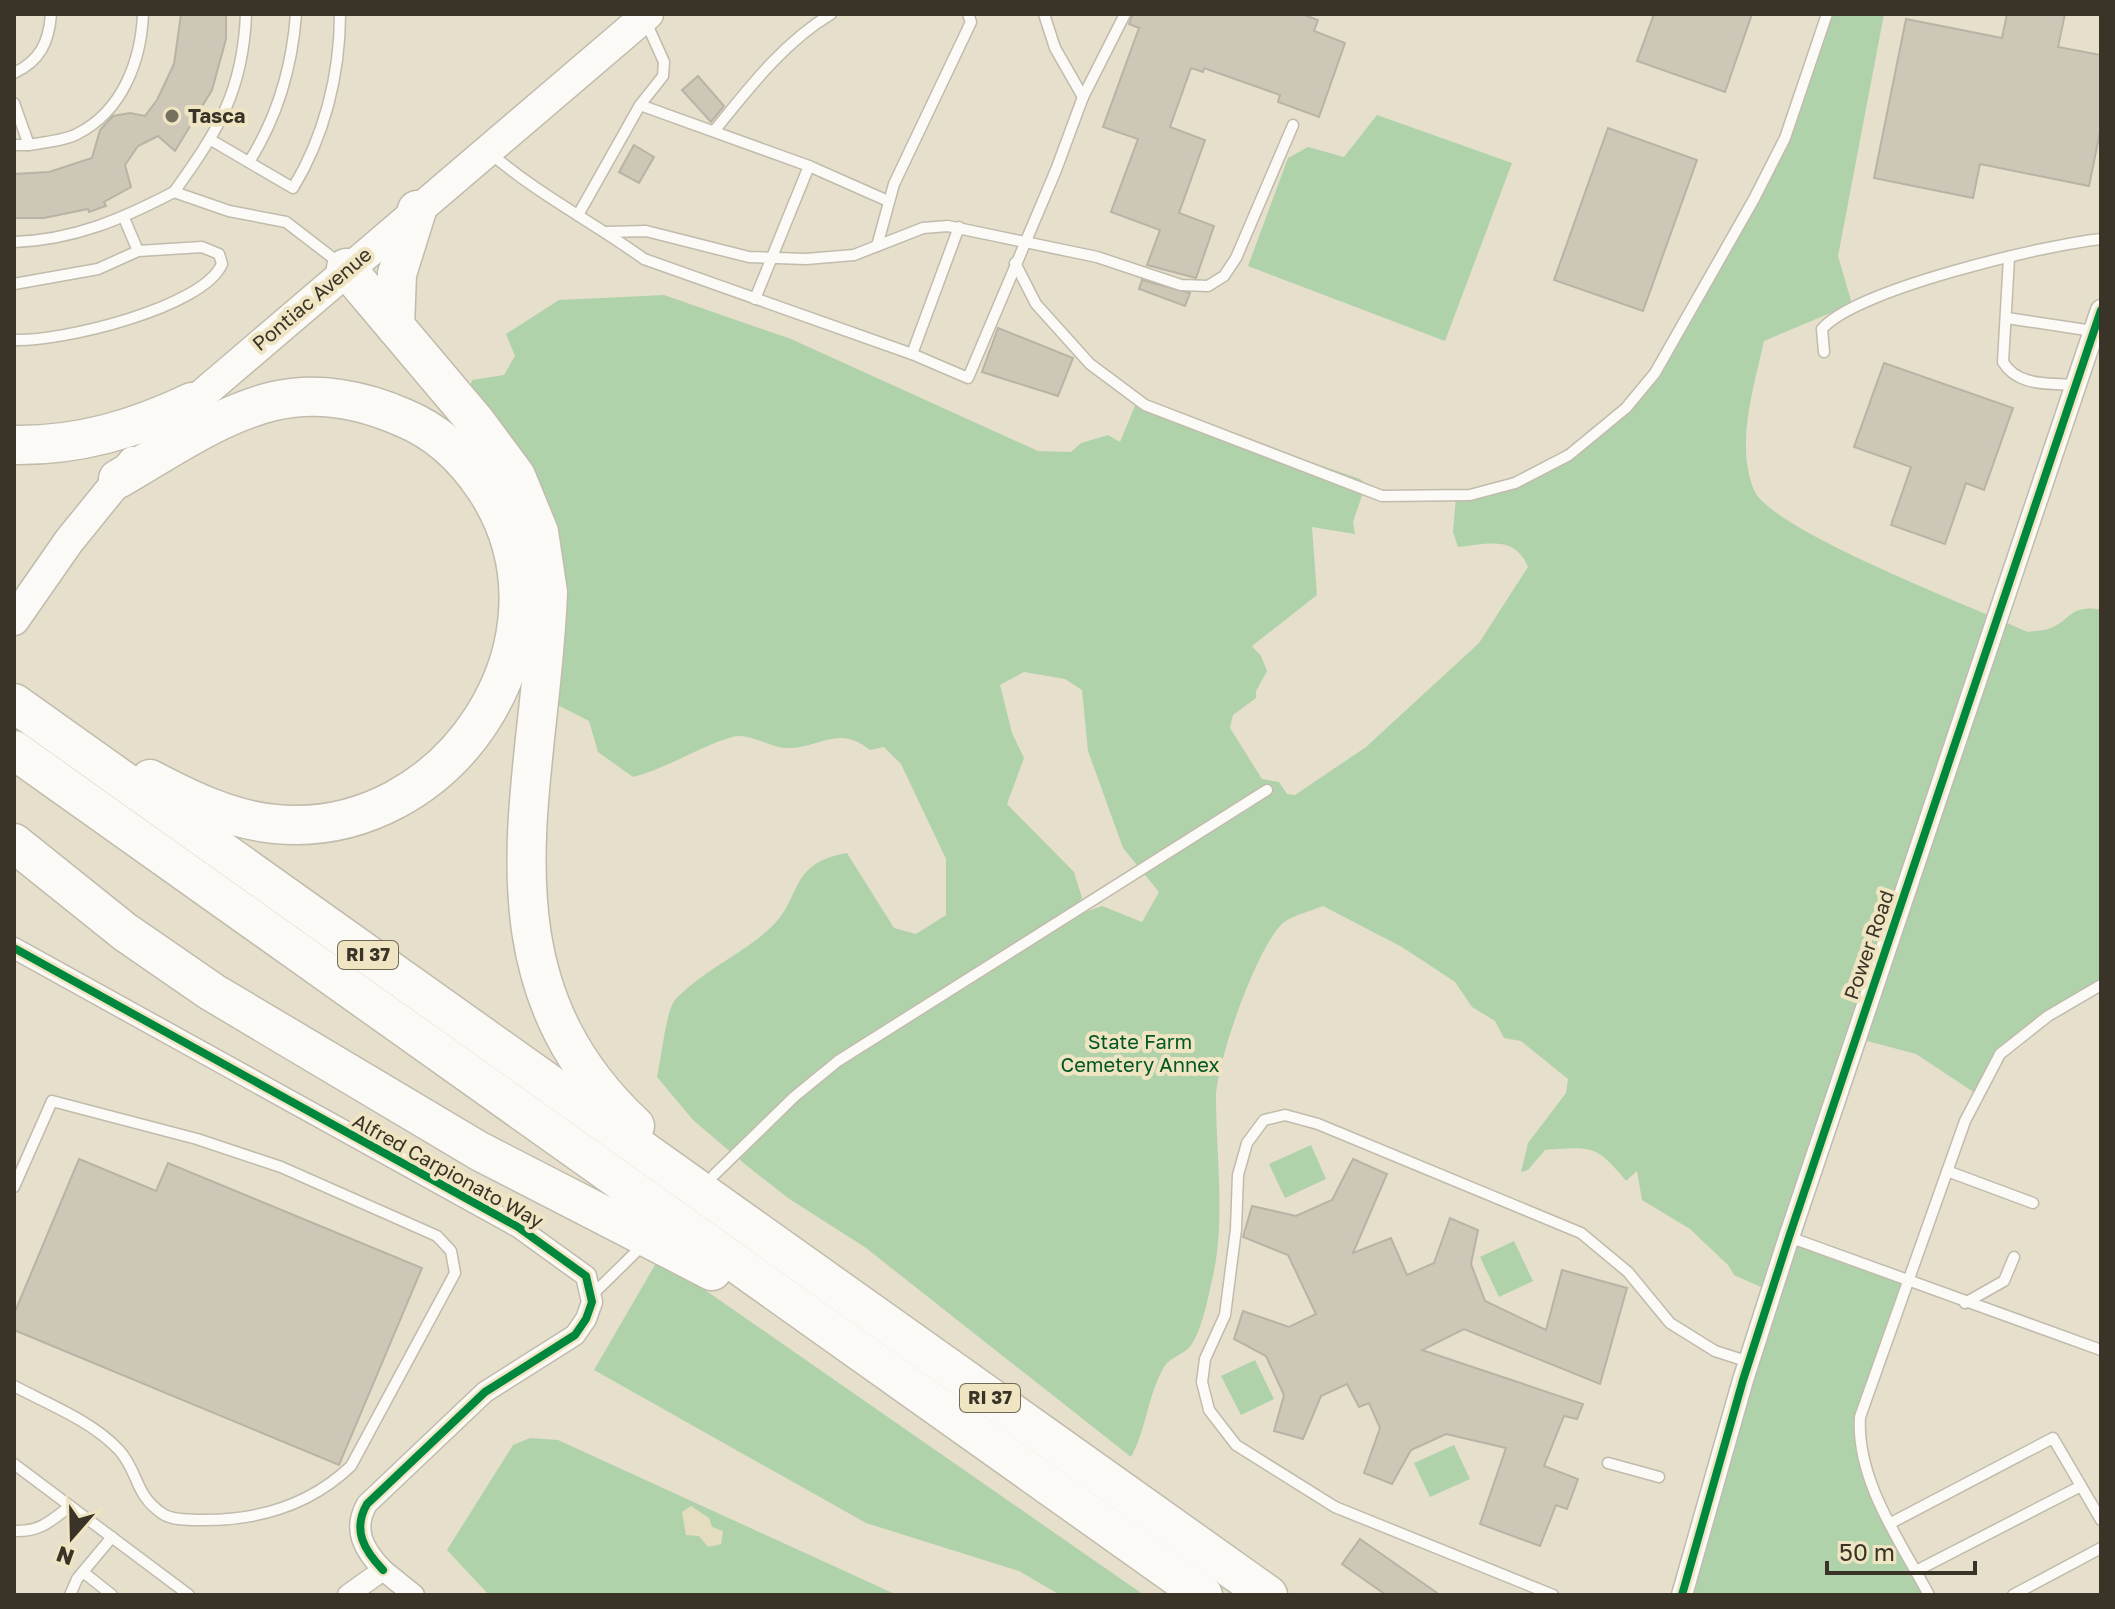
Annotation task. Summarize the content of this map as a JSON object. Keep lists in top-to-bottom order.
{
  "streets": {
    "highway": ["RI 37"],
    "main road": ["Pontiac Avenue"],
    "street": ["Power Road", "Alfred Carpionato Way"]
  },
  "parks": ["State Farm Cemetery Annex"],
  "places": ["Tasca"],
  "scale_bar": "50 m",
  "north": "bottom"
}
